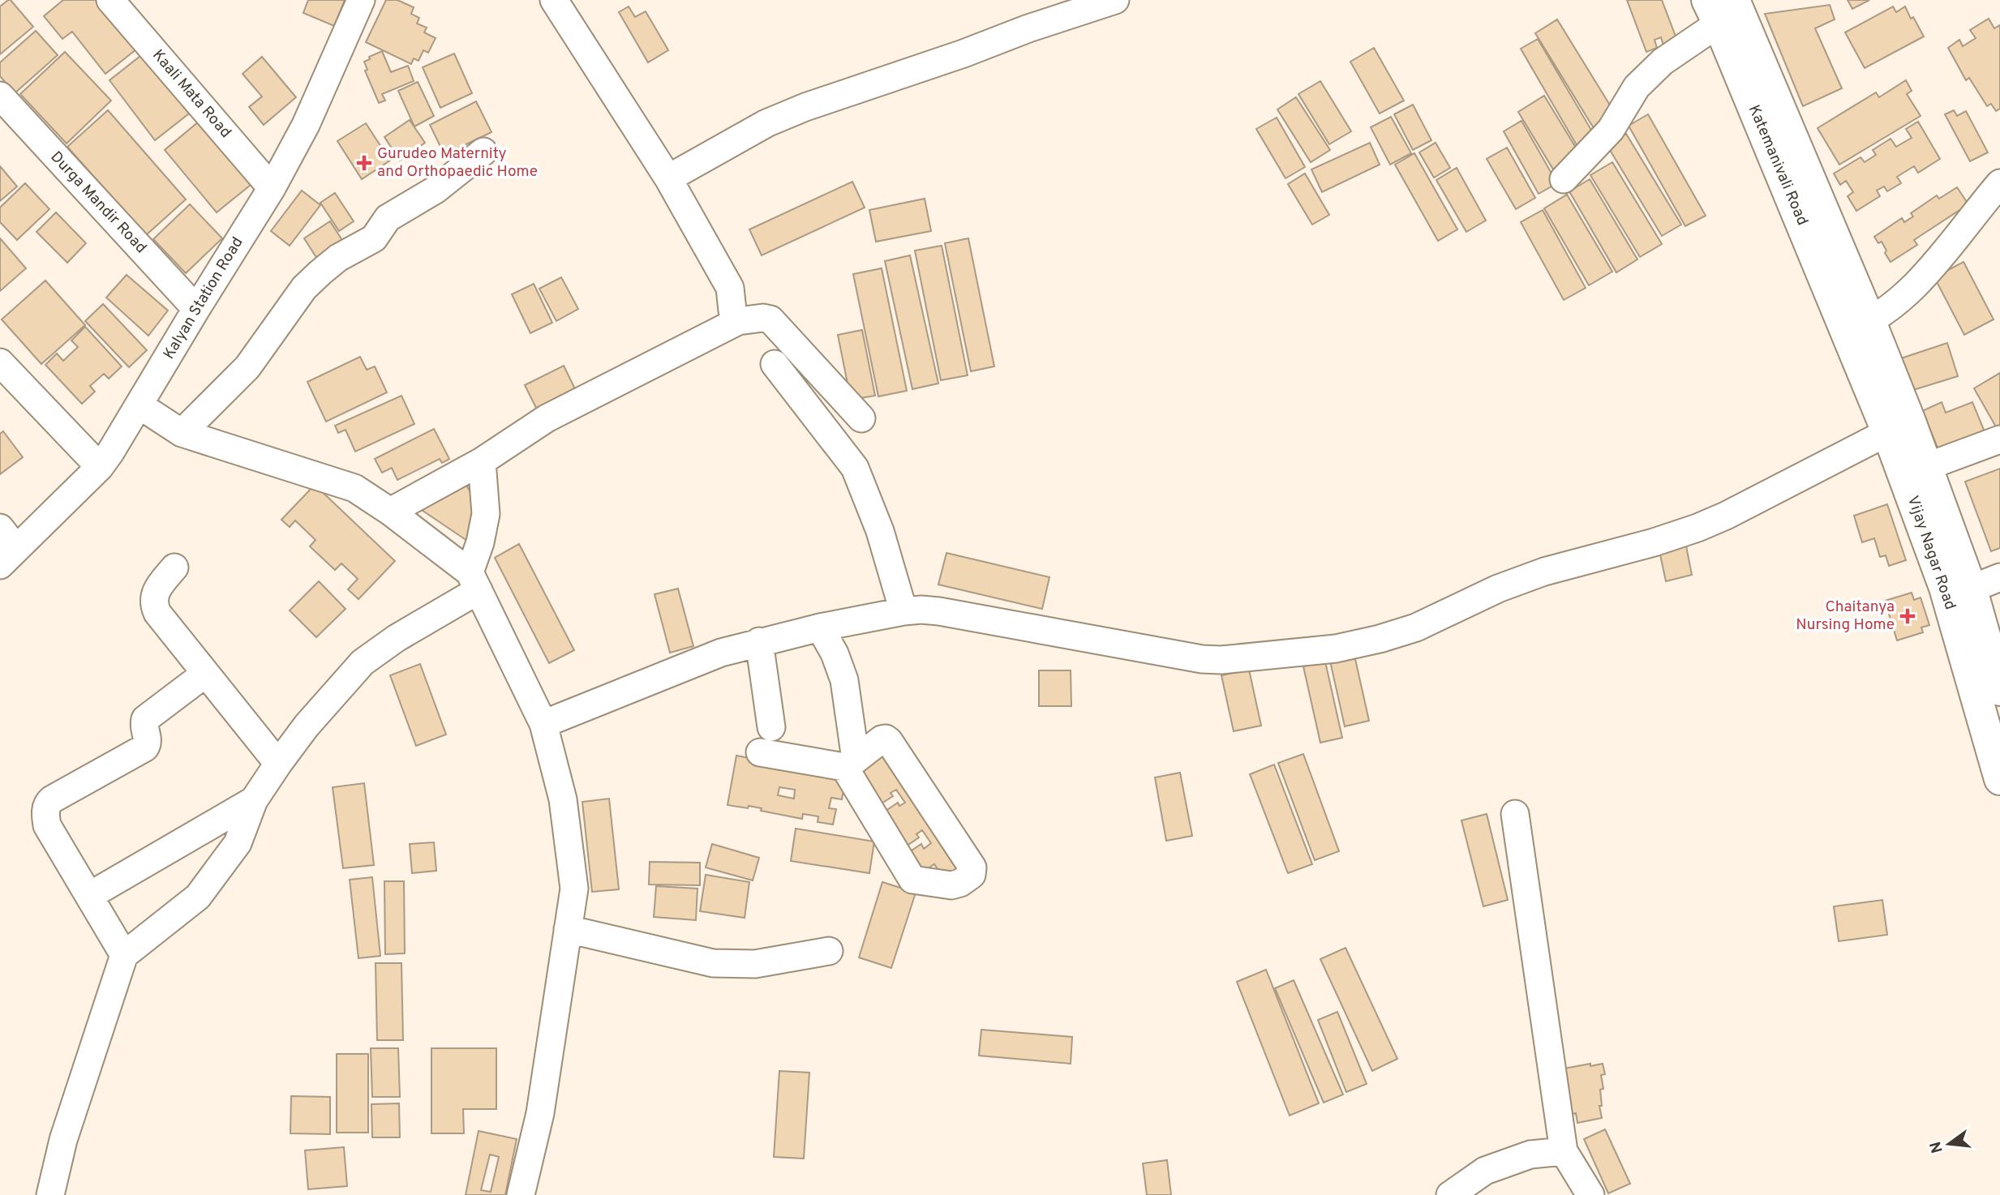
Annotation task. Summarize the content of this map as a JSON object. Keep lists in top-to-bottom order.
{
  "streets": {
    "main road": ["Katemanivali Road", "Vijay Nagar Road"],
    "street": ["Kaali Mata Road", "Durga Mandir Road", "Kalyan Station Road"]
  },
  "crossings": [
    ["Kaali Mata Road", "Kalyan Station Road"],
    ["Katemanivali Road", "Vijay Nagar Road"],
    ["Durga Mandir Road", "Kalyan Station Road"]
  ],
  "places": {
    "health": ["Gurudeo Maternity and Orthopaedic Home", "Chaitanya Nursing Home"]
  },
  "north": "left"
}
